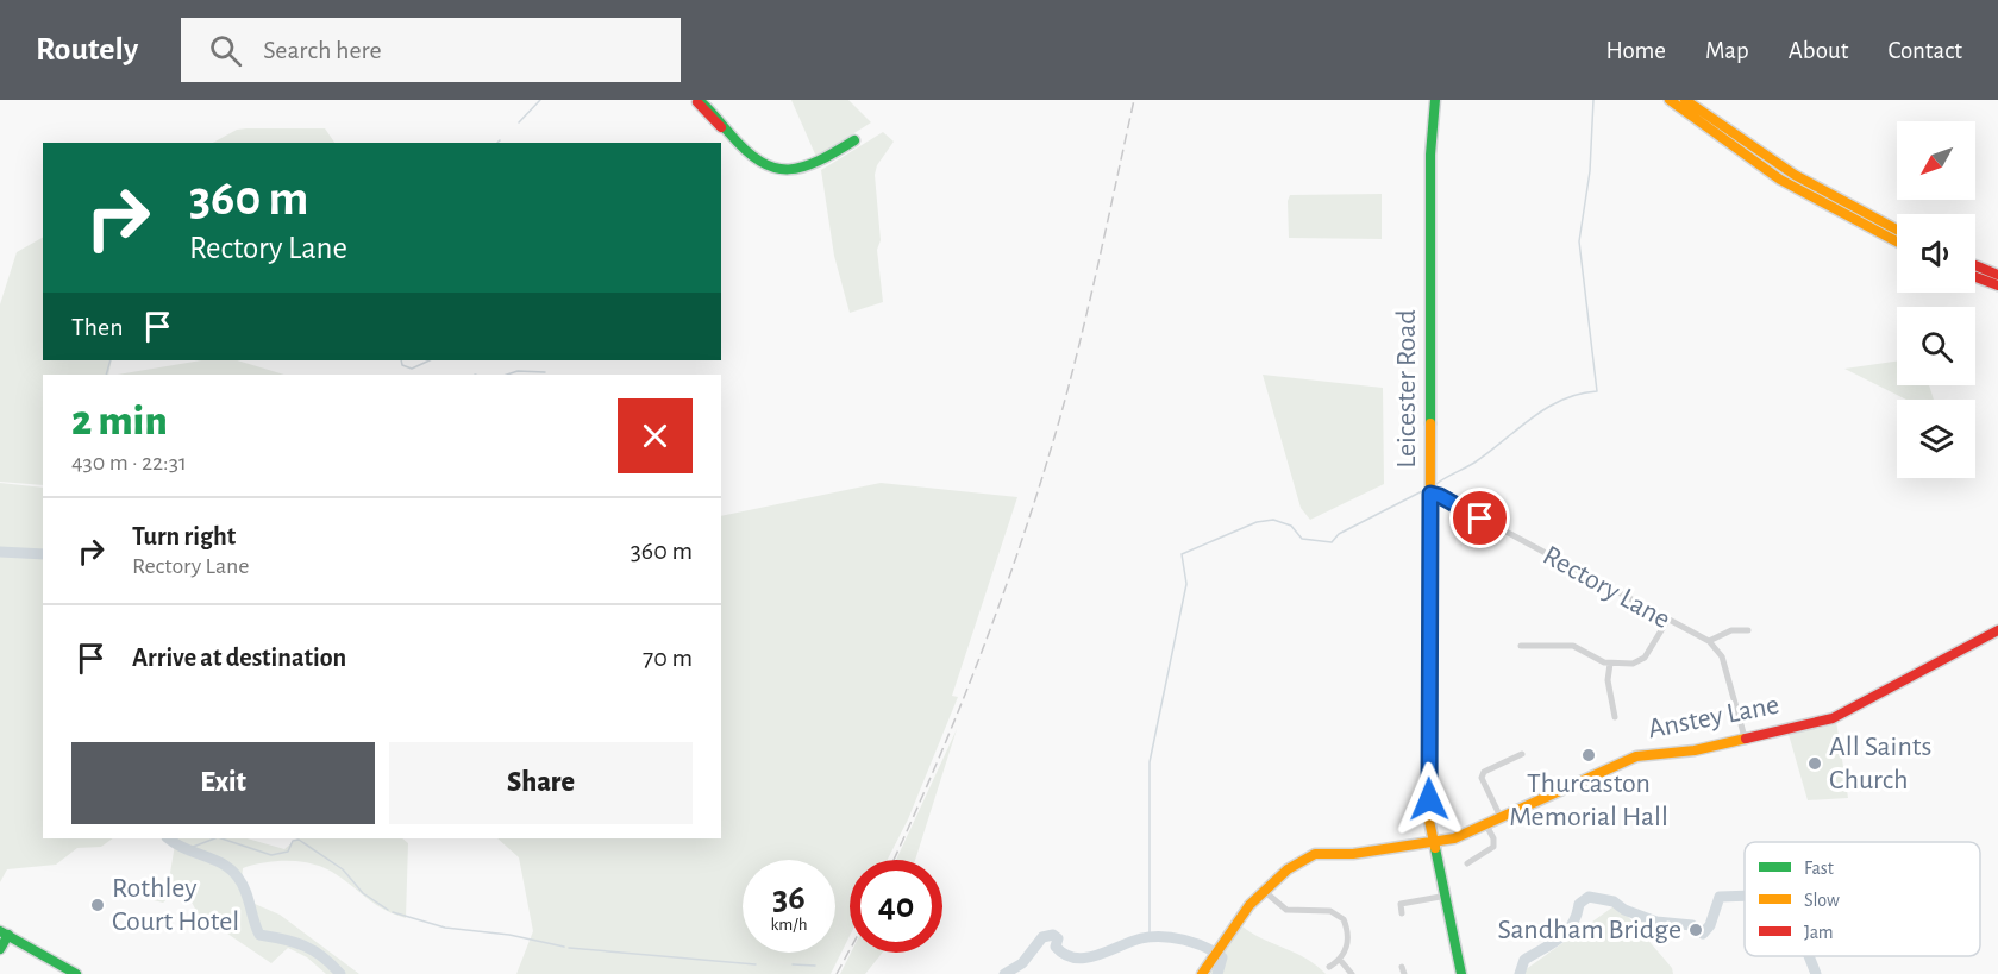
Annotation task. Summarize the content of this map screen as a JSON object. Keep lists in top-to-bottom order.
{
  "streets": {
    "main road": ["Leicester Road", "Anstey Lane"],
    "street": ["Rectory Lane"]
  },
  "crossings": [
    ["Leicester Road", "Rectory Lane"],
    ["Leicester Road", "Anstey Lane"]
  ],
  "places": [
    "Thurcaston Memorial Hall",
    "All Saints Church",
    "Rothley Court Hotel",
    "Sandham Bridge"
  ],
  "legend": ["Fast", "Slow", "Jam"],
  "north": "bottom left",
  "page": {
    "header": "Routely",
    "search": "Search here",
    "nav": [
      "Home",
      "Map",
      "About",
      "Contact"
    ],
    "turn": ["360 m", "Rectory Lane"],
    "then": "Then",
    "heading": ["2 min", "430 m · 22:31"],
    "list": [
      {
        "name": "Turn right",
        "note": "Rectory Lane",
        "value": "360 m"
      },
      {
        "name": "Arrive at destination",
        "value": "70 m"
      }
    ],
    "buttons": ["Exit", "Share"],
    "speed": "36 km/h",
    "limit": "40"
  }
}
